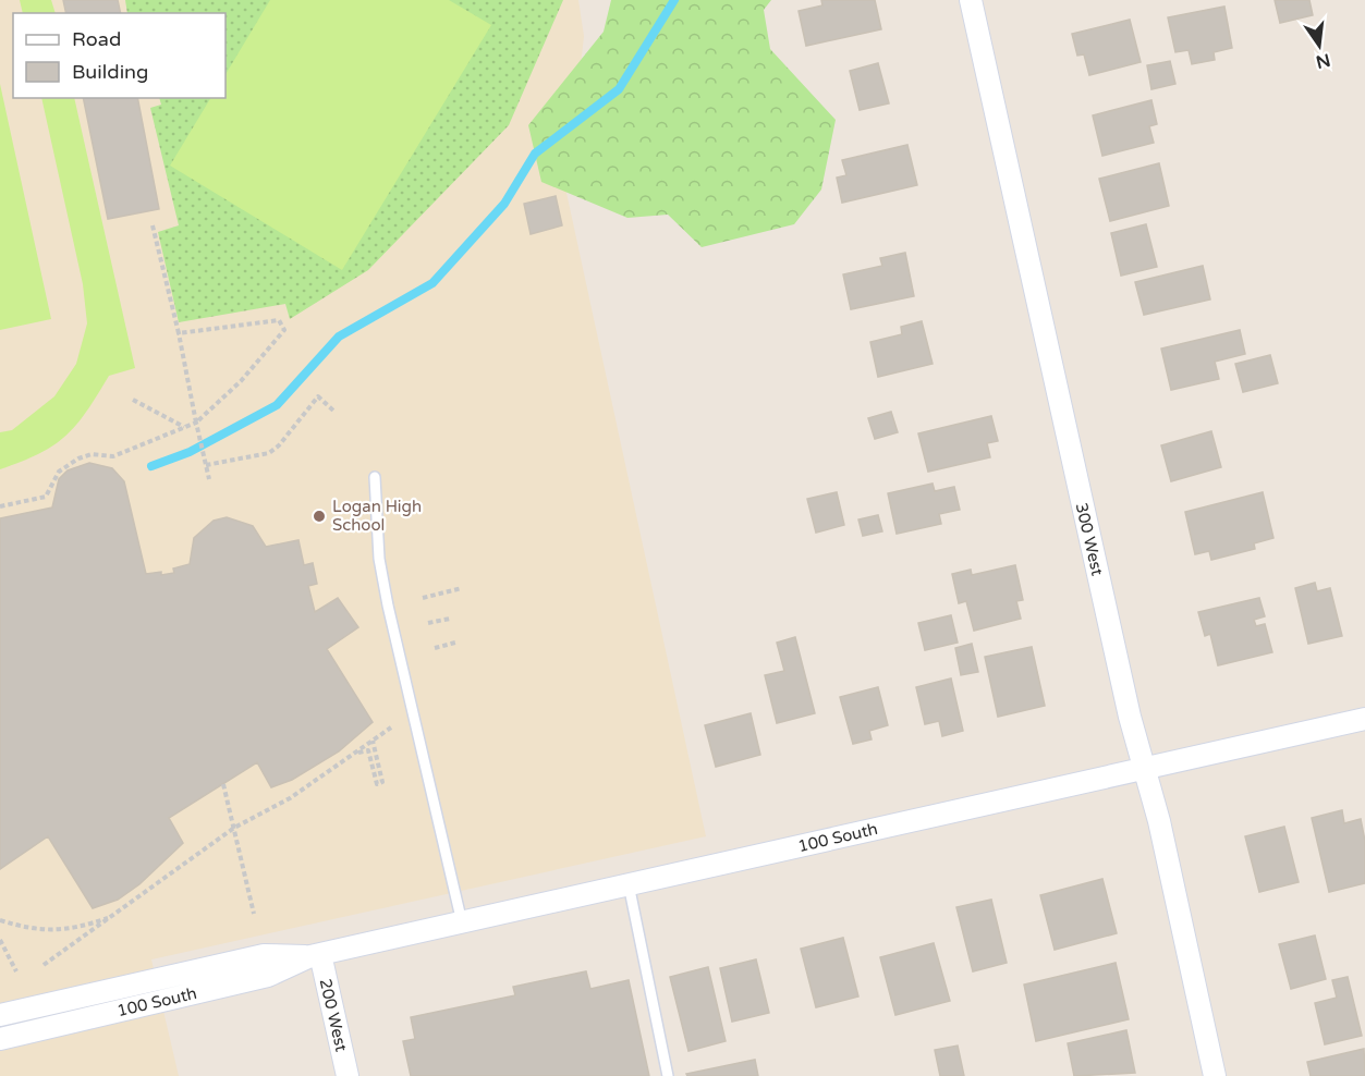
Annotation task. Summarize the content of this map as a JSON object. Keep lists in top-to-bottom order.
{
  "streets": {
    "street": ["300 West", "100 South", "200 West"]
  },
  "crossings": [
    ["300 West", "100 South"],
    ["100 South", "200 West"]
  ],
  "places": ["Logan High School"],
  "legend": ["Road", "Building"],
  "north": "bottom"
}
